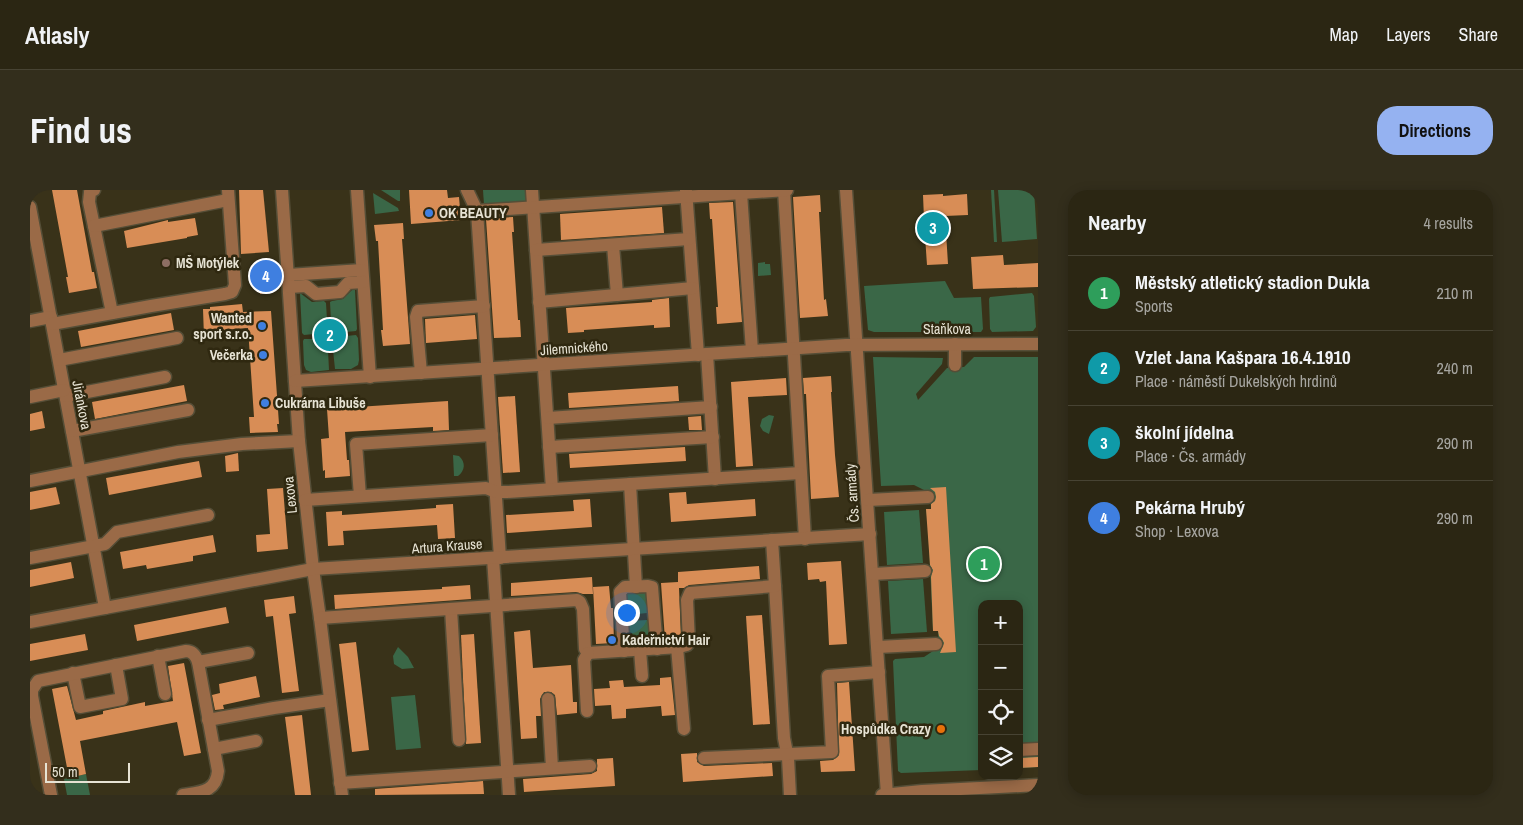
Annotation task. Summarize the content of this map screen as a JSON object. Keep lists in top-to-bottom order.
{
  "streets": {
    "street": [
      "Staňkova",
      "Jilemnického",
      "Jiránkova",
      "Čs. armády",
      "Lexova",
      "Artura Krause"
    ]
  },
  "crossings": [
    ["Staňkova", "Jilemnického"],
    ["Staňkova", "Čs. armády"],
    ["Jilemnického", "Čs. armády"],
    ["Jilemnického", "Lexova"],
    ["Jiránkova", "Artura Krause"],
    ["Čs. armády", "Artura Krause"],
    ["Lexova", "Artura Krause"]
  ],
  "places": [
    "OK BEAUTY",
    "MŠ Motýlek",
    "Wanted sport s.r.o.",
    "Večerka",
    "Cukrárna Libuše",
    "Kadeřnictví Hair",
    "Hospůdka Crazy"
  ],
  "scale_bar": "50 m",
  "page": {
    "header": "Atlasly",
    "nav": ["Map", "Layers", "Share"],
    "buttons": "Directions",
    "title": "Find us",
    "heading": ["Nearby", "4 results"],
    "pins": [
      "3",
      "4",
      "2",
      "1"
    ],
    "list": [
      {
        "mark": "1",
        "name": "Městský atletický stadion Dukla",
        "note": "Sports",
        "value": "210 m"
      },
      {
        "mark": "2",
        "name": "Vzlet Jana Kašpara 16.4.1910",
        "note": "Place · náměstí Dukelských hrdinů",
        "value": "240 m"
      },
      {
        "mark": "3",
        "name": "školní jídelna",
        "note": "Place · Čs. armády",
        "value": "290 m"
      },
      {
        "mark": "4",
        "name": "Pekárna Hrubý",
        "note": "Shop · Lexova",
        "value": "290 m"
      }
    ],
    "map_buttons": ["+", "−"],
    "scale": "50 m"
  }
}
